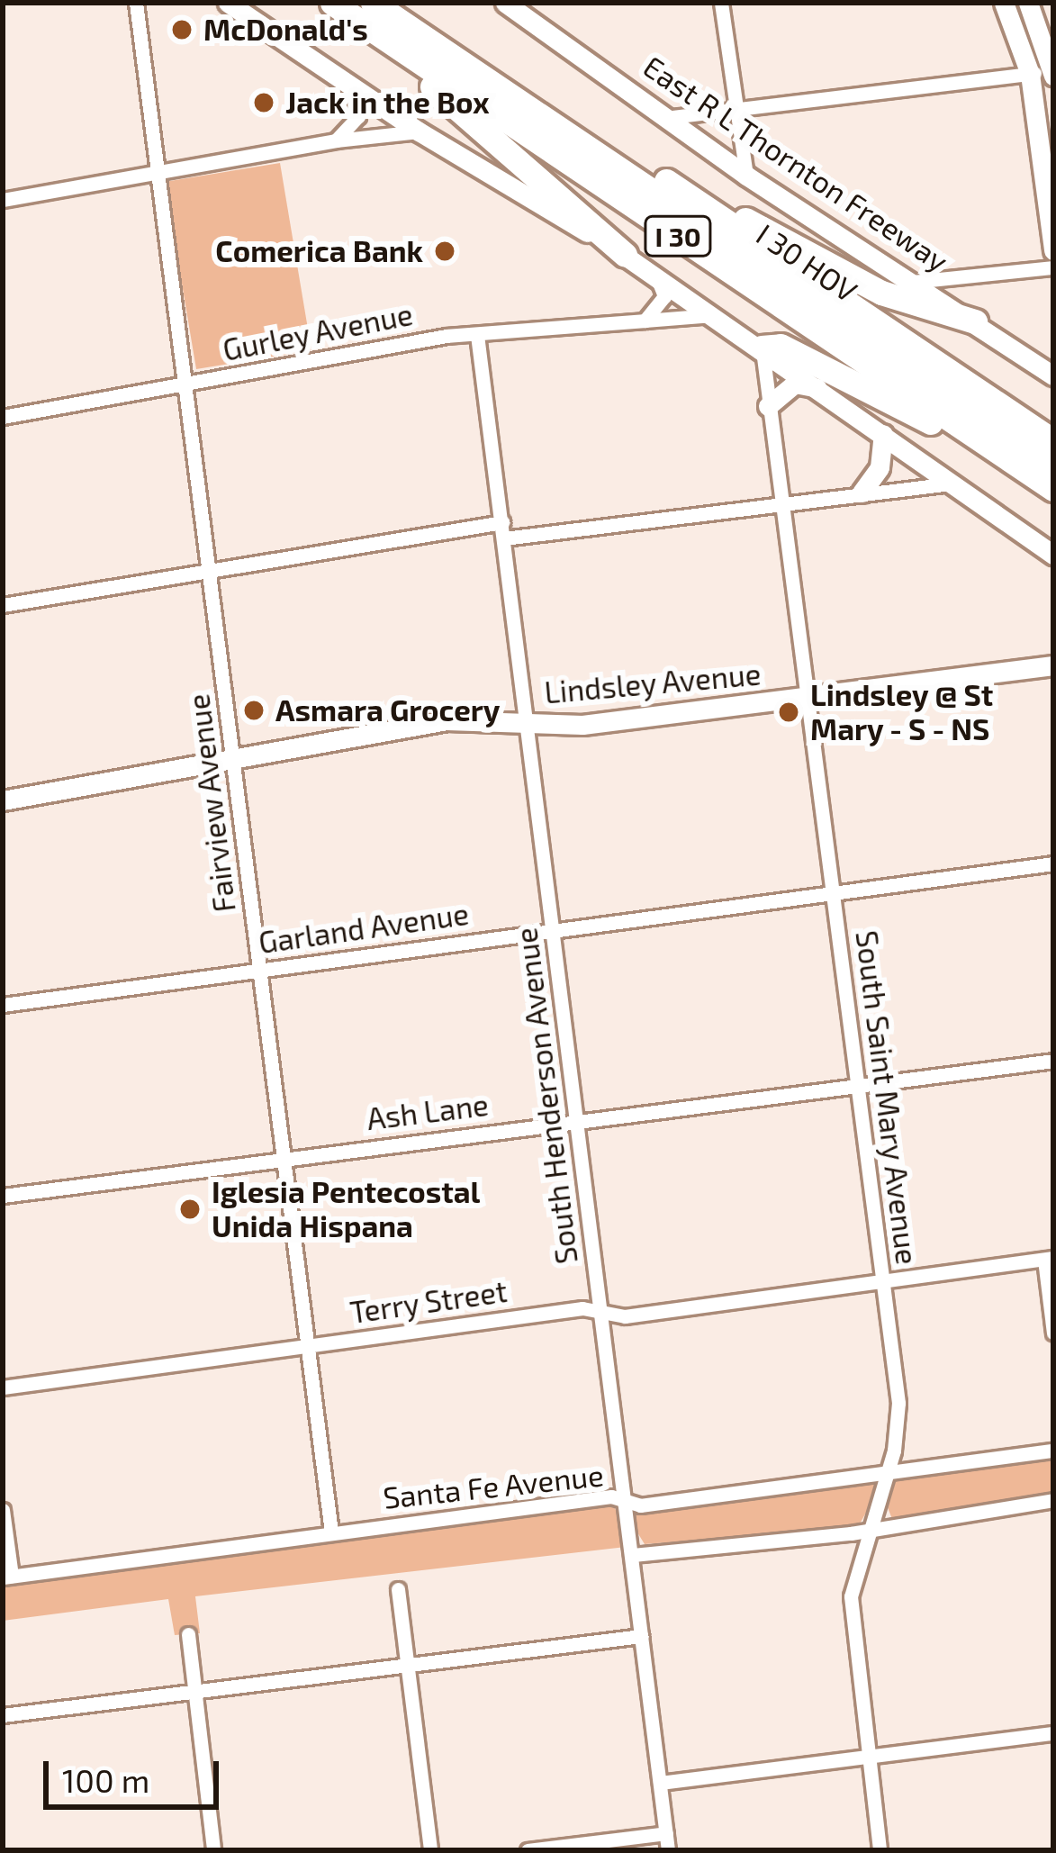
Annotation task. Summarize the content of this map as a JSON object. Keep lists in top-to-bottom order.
{
  "streets": {
    "highway": ["I 30", "I 30 HOV"],
    "main road": ["East R L Thornton Freeway", "Lindsley Avenue"],
    "street": [
      "Gurley Avenue",
      "Fairview Avenue",
      "Garland Avenue",
      "South Henderson Avenue",
      "South Saint Mary Avenue",
      "Ash Lane",
      "Terry Street",
      "Santa Fe Avenue"
    ]
  },
  "crossings": [
    ["I 30", "I 30 HOV"],
    ["Gurley Avenue", "Fairview Avenue"],
    ["Gurley Avenue", "South Henderson Avenue"],
    ["Lindsley Avenue", "Fairview Avenue"],
    ["Lindsley Avenue", "South Henderson Avenue"],
    ["Lindsley Avenue", "South Saint Mary Avenue"],
    ["Fairview Avenue", "Garland Avenue"],
    ["Fairview Avenue", "Ash Lane"],
    ["Fairview Avenue", "Terry Street"],
    ["Fairview Avenue", "Santa Fe Avenue"],
    ["Garland Avenue", "South Henderson Avenue"],
    ["Garland Avenue", "South Saint Mary Avenue"],
    ["South Henderson Avenue", "Ash Lane"],
    ["South Henderson Avenue", "Terry Street"],
    ["South Henderson Avenue", "Santa Fe Avenue"],
    ["South Saint Mary Avenue", "Ash Lane"],
    ["South Saint Mary Avenue", "Terry Street"],
    ["South Saint Mary Avenue", "Santa Fe Avenue"]
  ],
  "places": [
    "McDonald's",
    "Jack in the Box",
    "Comerica Bank",
    "Asmara Grocery",
    "Lindsley @ St Mary - S - NS",
    "Iglesia Pentecostal Unida Hispana"
  ],
  "scale_bar": "100 m"
}
